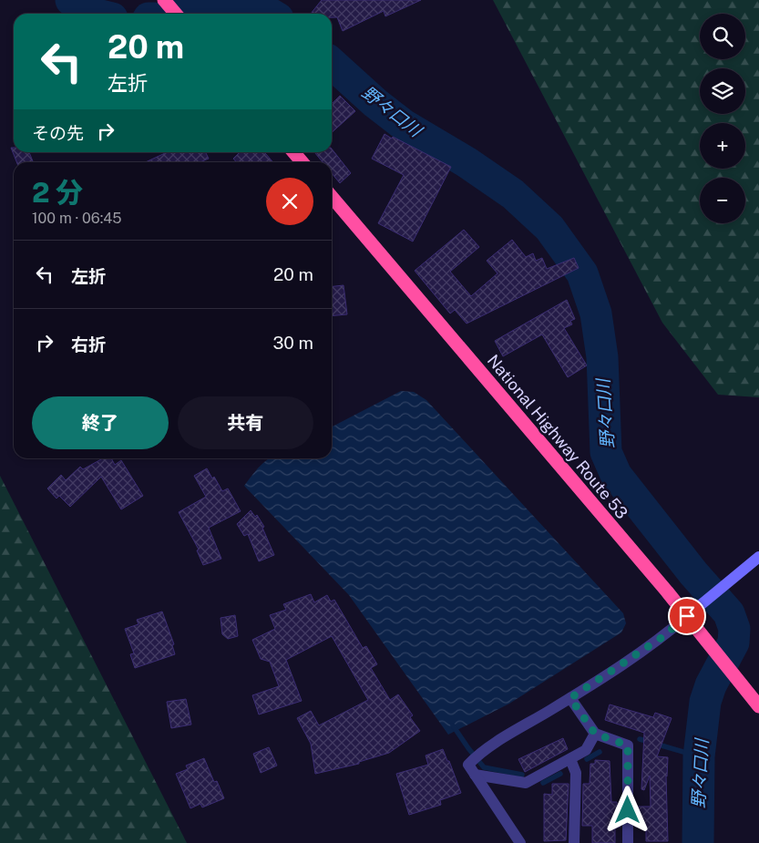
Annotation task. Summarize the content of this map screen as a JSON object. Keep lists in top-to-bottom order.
{
  "streets": {
    "highway": ["National Highway Route 53"]
  },
  "water": ["野々口川"],
  "page": {
    "map_buttons": ["+", "−"],
    "turn": ["20 m", "左折"],
    "then": "その先",
    "heading": ["2 分", "100 m · 06:45"],
    "list": [
      {
        "name": "左折",
        "value": "20 m"
      },
      {
        "name": "右折",
        "value": "30 m"
      }
    ],
    "buttons": ["終了", "共有"]
  }
}
